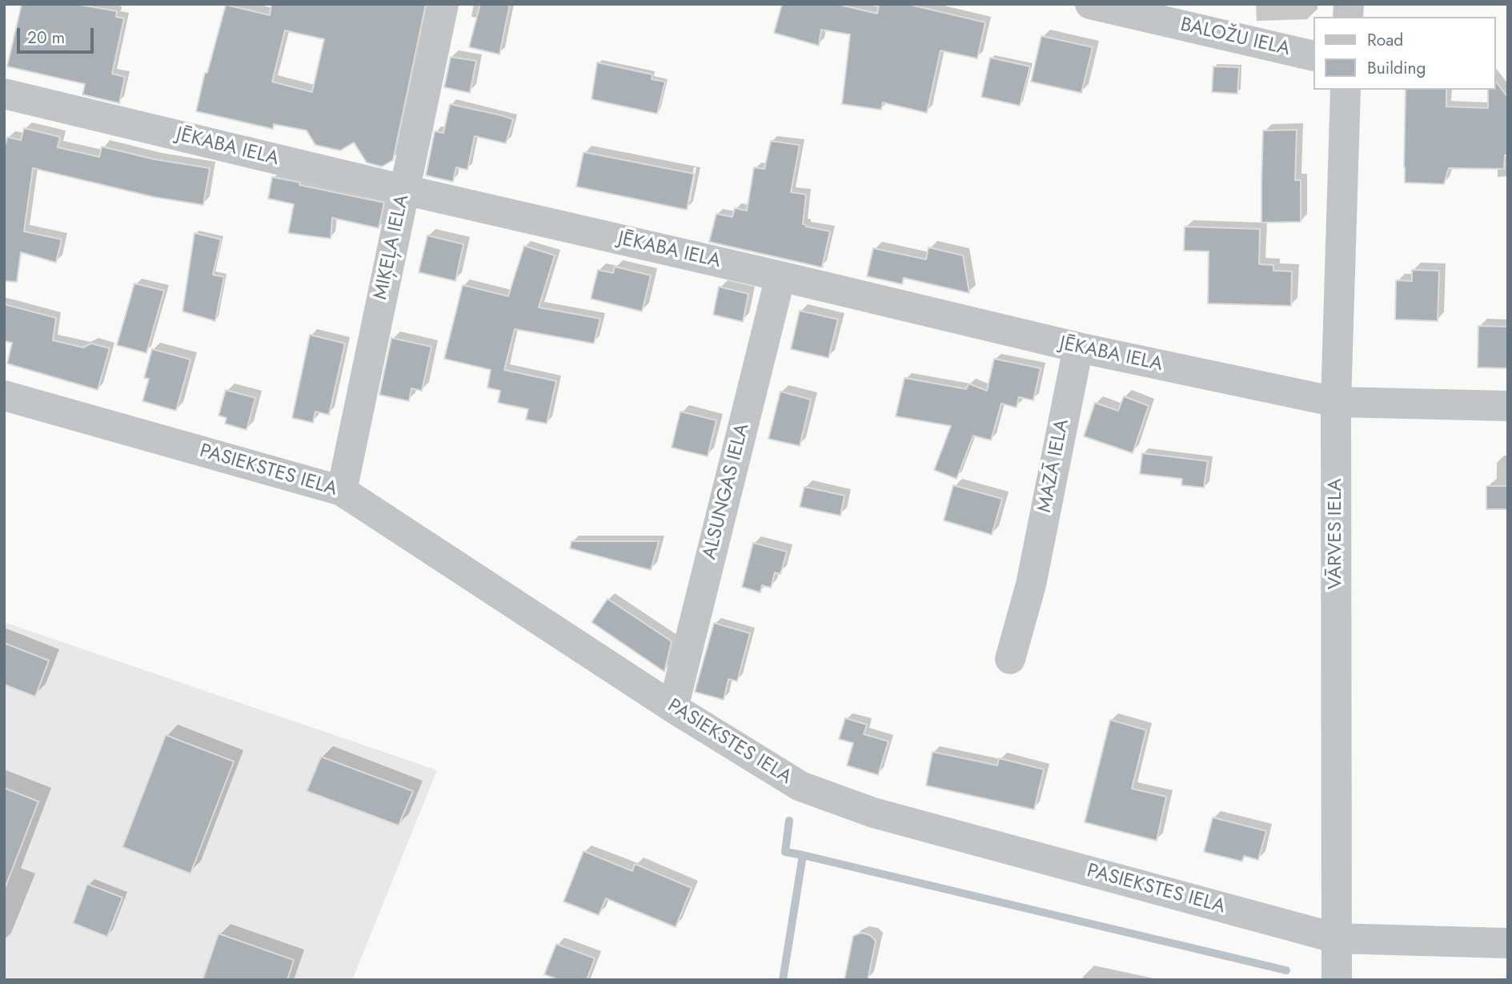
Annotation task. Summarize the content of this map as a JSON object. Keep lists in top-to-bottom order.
{
  "streets": {
    "street": [
      "BALOŽU IELA",
      "JĒKABA IELA",
      "MIĶEĻA IELA",
      "MAZĀ IELA",
      "PASIEKSTES IELA",
      "ALSUNGAS IELA",
      "VĀRVES IELA"
    ]
  },
  "crossings": [
    ["JĒKABA IELA", "MIĶEĻA IELA"],
    ["JĒKABA IELA", "MAZĀ IELA"],
    ["JĒKABA IELA", "ALSUNGAS IELA"],
    ["JĒKABA IELA", "VĀRVES IELA"],
    ["MIĶEĻA IELA", "PASIEKSTES IELA"],
    ["PASIEKSTES IELA", "ALSUNGAS IELA"],
    ["PASIEKSTES IELA", "VĀRVES IELA"]
  ],
  "legend": ["Road", "Building"],
  "scale_bar": "20 m"
}
